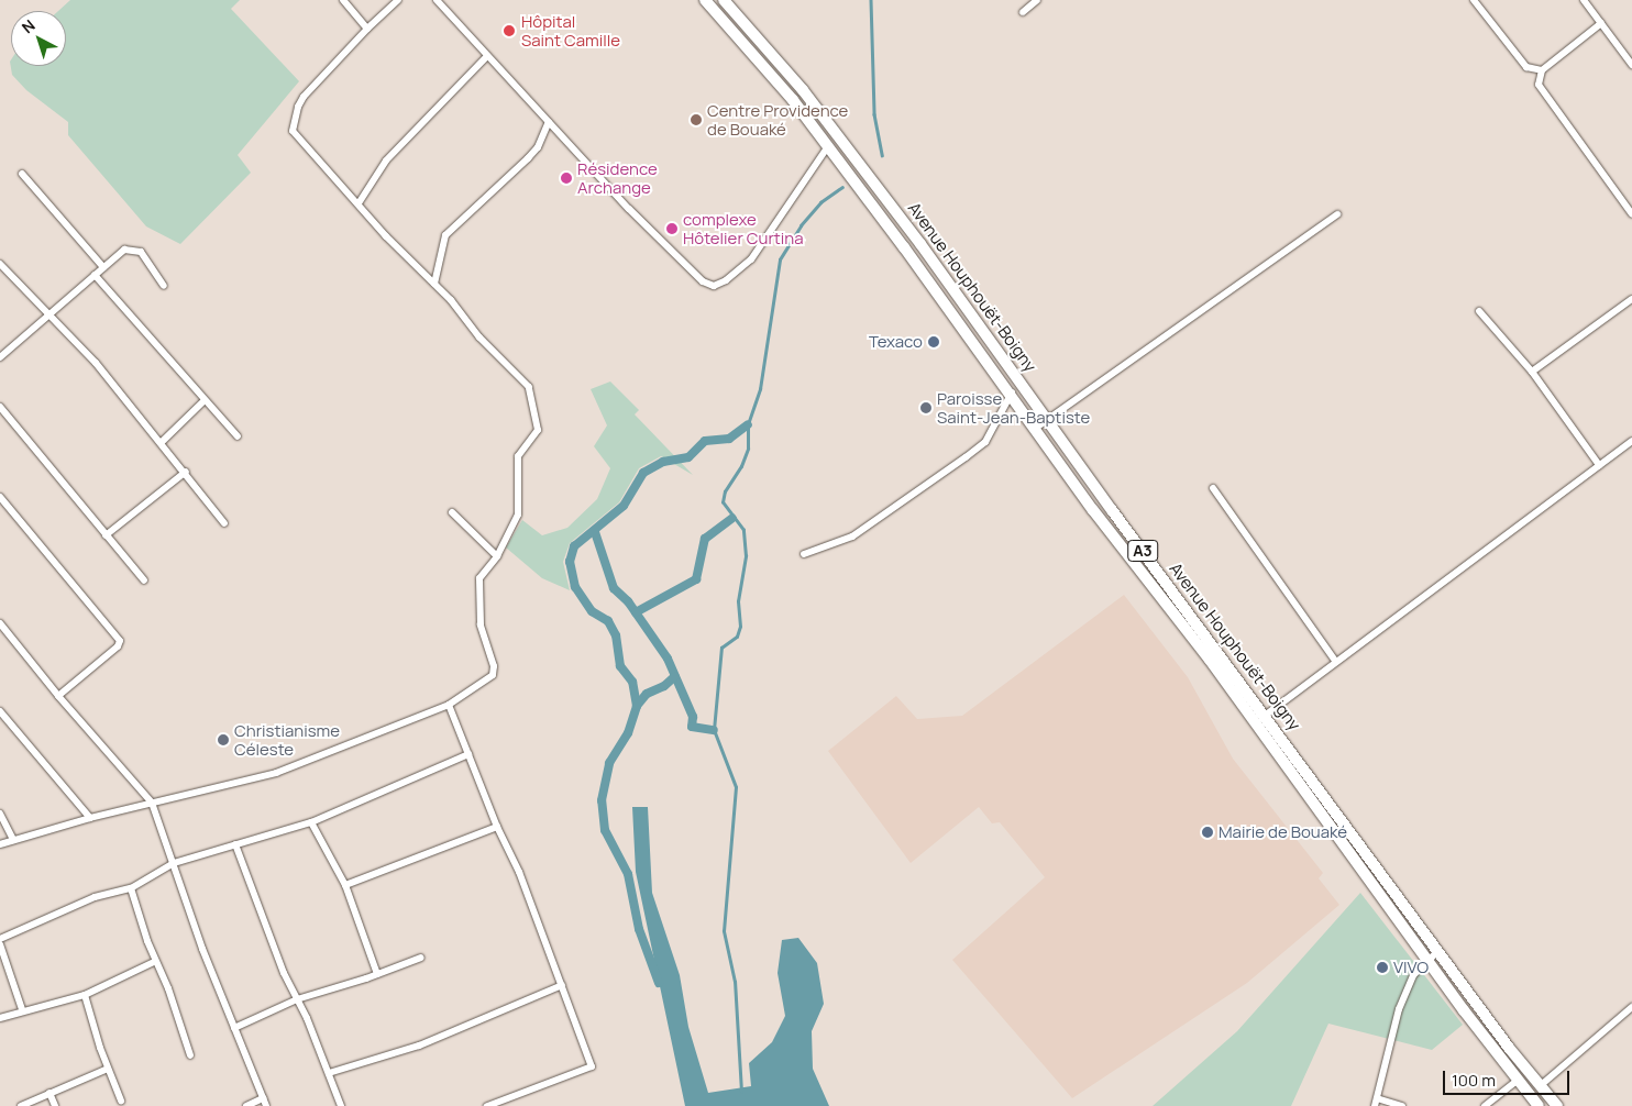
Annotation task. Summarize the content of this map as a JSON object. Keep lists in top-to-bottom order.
{
  "streets": {
    "highway": ["Avenue Houphouët-Boigny", "A3"]
  },
  "places": [
    "Hôpital Saint Camille",
    "Centre Providence de Bouaké",
    "Résidence Archange",
    "complexe Hôtelier Curtina",
    "Texaco",
    "Paroisse Saint-Jean-Baptiste",
    "Christianisme Céleste",
    "Mairie de Bouaké",
    "VIVO"
  ],
  "scale_bar": "100 m",
  "north": "top left"
}
